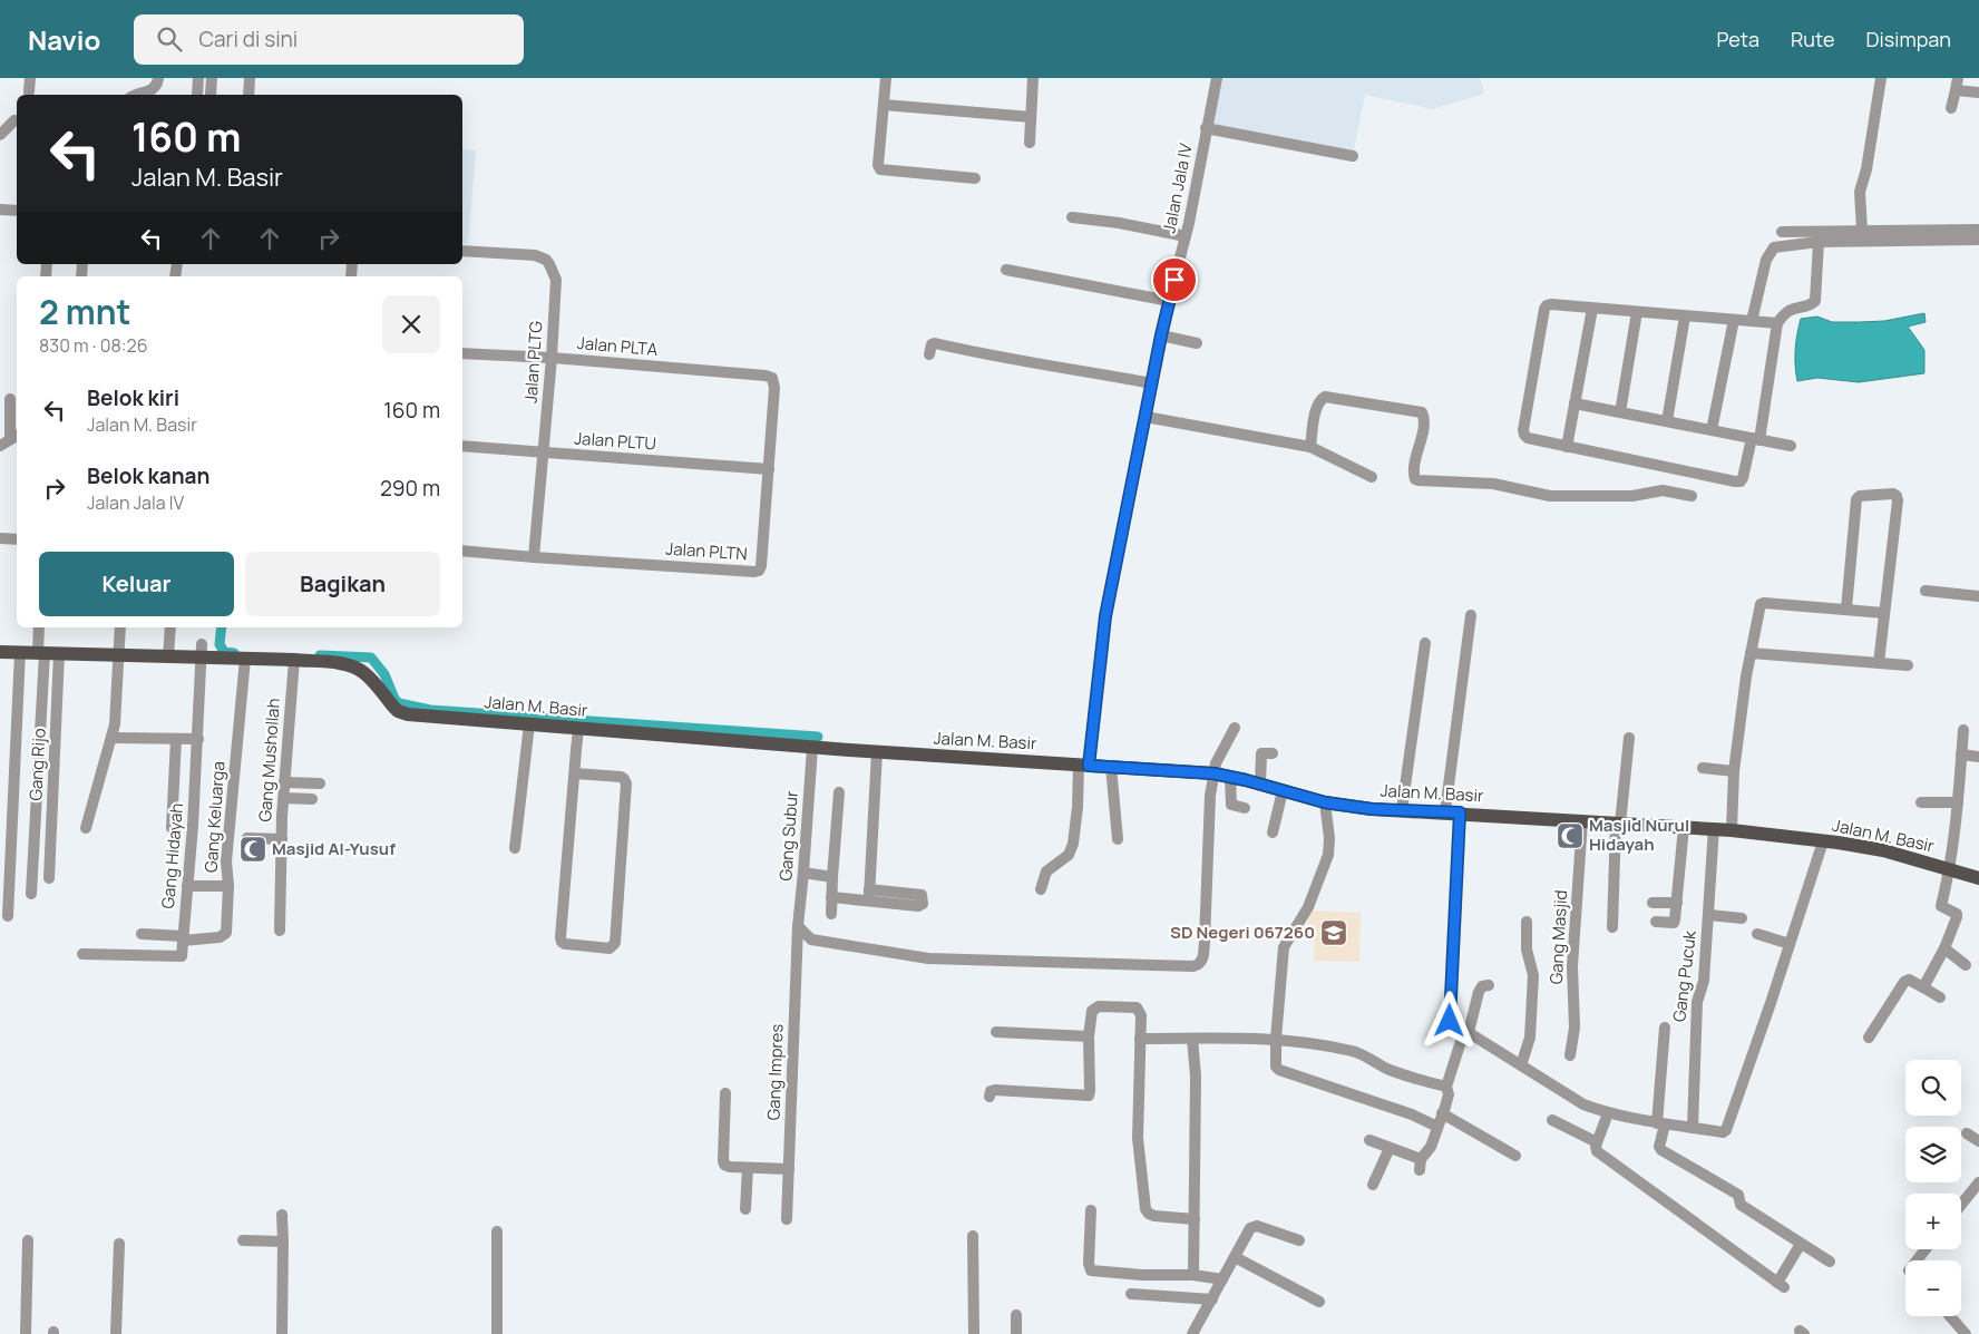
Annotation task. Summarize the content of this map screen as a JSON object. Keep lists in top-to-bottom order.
{
  "streets": {
    "main road": ["Jalan M. Basir"],
    "street": [
      "Jalan Jala IV",
      "Jalan PLTA",
      "Jalan PLTG",
      "Jalan PLTU",
      "Jalan PLTN",
      "Gang Mushollah",
      "Gang Rijo",
      "Gang Keluarga",
      "Gang Subur",
      "Gang Hidayah",
      "Gang Masjid",
      "Gang Pucuk",
      "Gang Impres"
    ]
  },
  "crossings": [
    ["Jalan Jala IV", "Jalan M. Basir"],
    ["Jalan PLTA", "Jalan PLTG"],
    ["Jalan PLTA", "Jalan PLTN"],
    ["Jalan PLTG", "Jalan PLTU"],
    ["Jalan PLTG", "Jalan PLTN"],
    ["Jalan PLTU", "Jalan PLTN"],
    ["Jalan M. Basir", "Gang Mushollah"],
    ["Jalan M. Basir", "Gang Rijo"],
    ["Jalan M. Basir", "Gang Keluarga"],
    ["Jalan M. Basir", "Gang Subur"],
    ["Jalan M. Basir", "Gang Hidayah"],
    ["Jalan M. Basir", "Gang Masjid"],
    ["Jalan M. Basir", "Gang Pucuk"],
    ["Gang Keluarga", "Gang Hidayah"],
    ["Gang Subur", "Gang Impres"]
  ],
  "places": {
    "mosque": ["Masjid Nurul Hidayah", "Masjid Al-Yusuf"],
    "school or university": ["SD Negeri 067260"]
  },
  "page": {
    "header": "Navio",
    "search": "Cari di sini",
    "nav": ["Peta", "Rute", "Disimpan"],
    "turn": ["160 m", "Jalan M. Basir"],
    "heading": ["2 mnt", "830 m · 08:26"],
    "list": [
      {
        "name": "Belok kiri",
        "note": "Jalan M. Basir",
        "value": "160 m"
      },
      {
        "name": "Belok kanan",
        "note": "Jalan Jala IV",
        "value": "290 m"
      }
    ],
    "buttons": ["Keluar", "Bagikan"],
    "map_buttons": ["+", "−"]
  }
}
